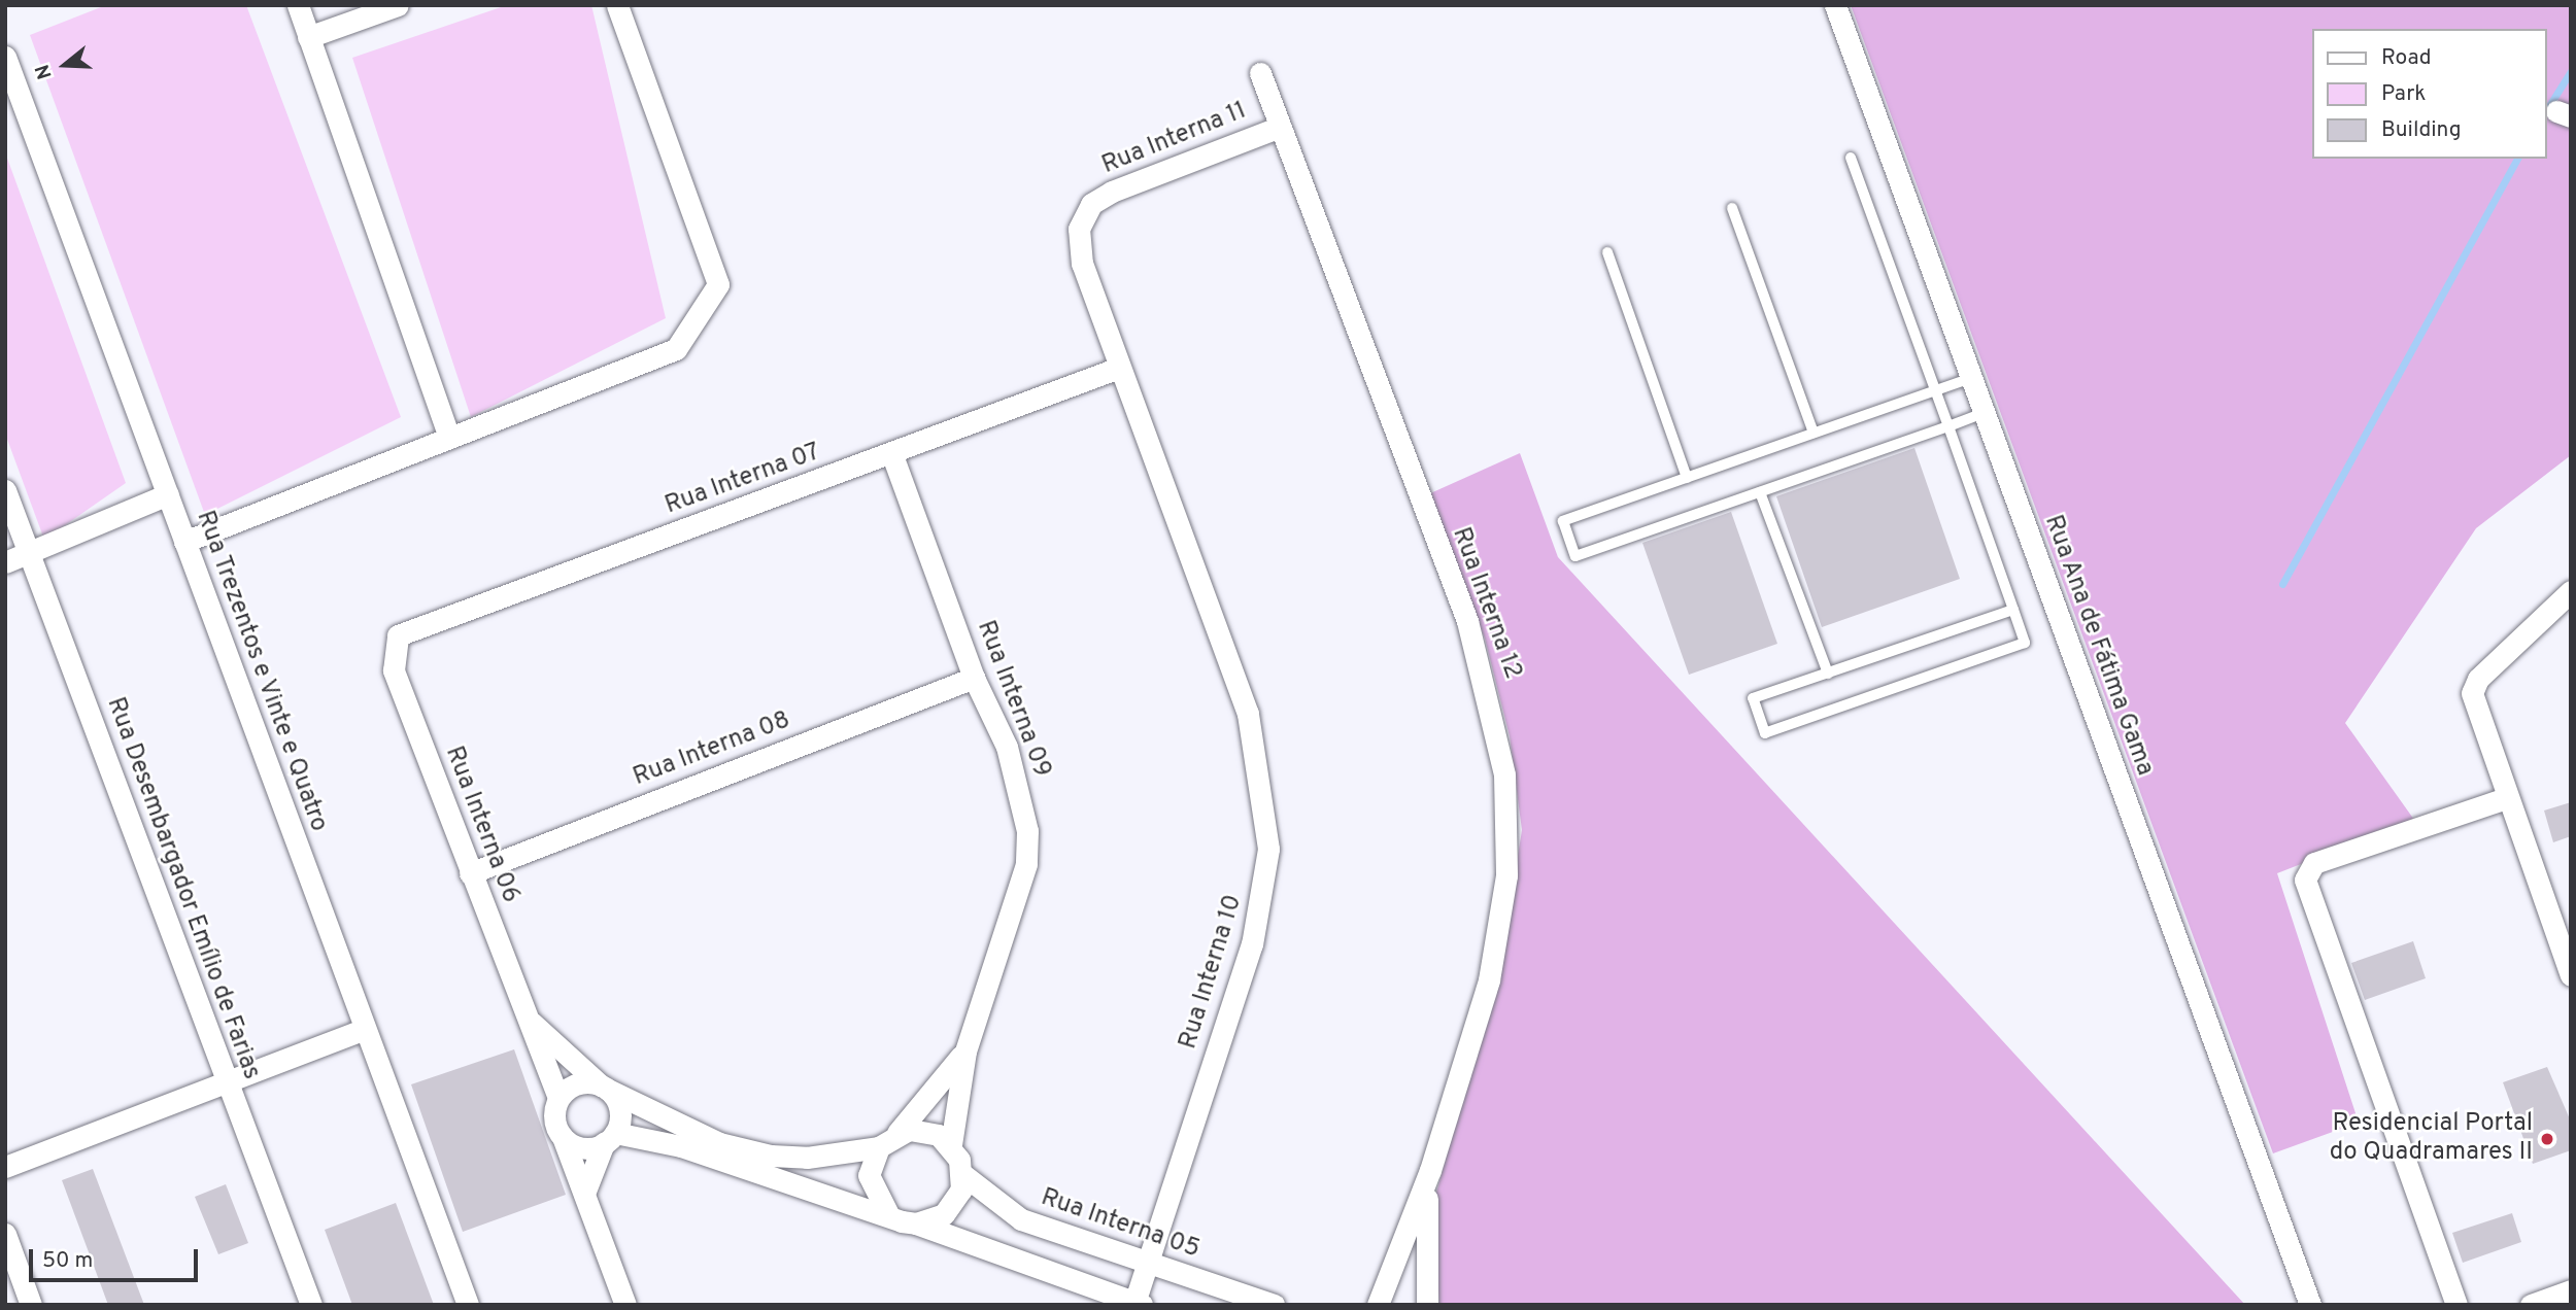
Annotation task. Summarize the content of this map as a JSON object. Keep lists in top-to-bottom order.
{
  "streets": {
    "street": [
      "Rua Interna 11",
      "Rua Interna 07",
      "Rua Interna 12",
      "Rua Ana de Fátima Gama",
      "Rua Trezentos e Vinte e Quatro",
      "Rua Interna 09",
      "Rua Interna 08",
      "Rua Interna 06",
      "Rua Desembargador Emílio de Farias",
      "Rua Interna 10",
      "Rua Interna 05"
    ]
  },
  "crossings": [
    ["Rua Interna 11", "Rua Interna 07"],
    ["Rua Interna 11", "Rua Interna 12"],
    ["Rua Interna 11", "Rua Interna 10"],
    ["Rua Interna 07", "Rua Interna 09"],
    ["Rua Interna 07", "Rua Interna 06"],
    ["Rua Interna 07", "Rua Interna 10"],
    ["Rua Interna 09", "Rua Interna 08"],
    ["Rua Interna 09", "Rua Interna 05"],
    ["Rua Interna 08", "Rua Interna 06"],
    ["Rua Interna 10", "Rua Interna 05"]
  ],
  "places": ["Residencial Portal do Quadramares II"],
  "legend": ["Road", "Park", "Building"],
  "scale_bar": "50 m",
  "north": "left"
}
